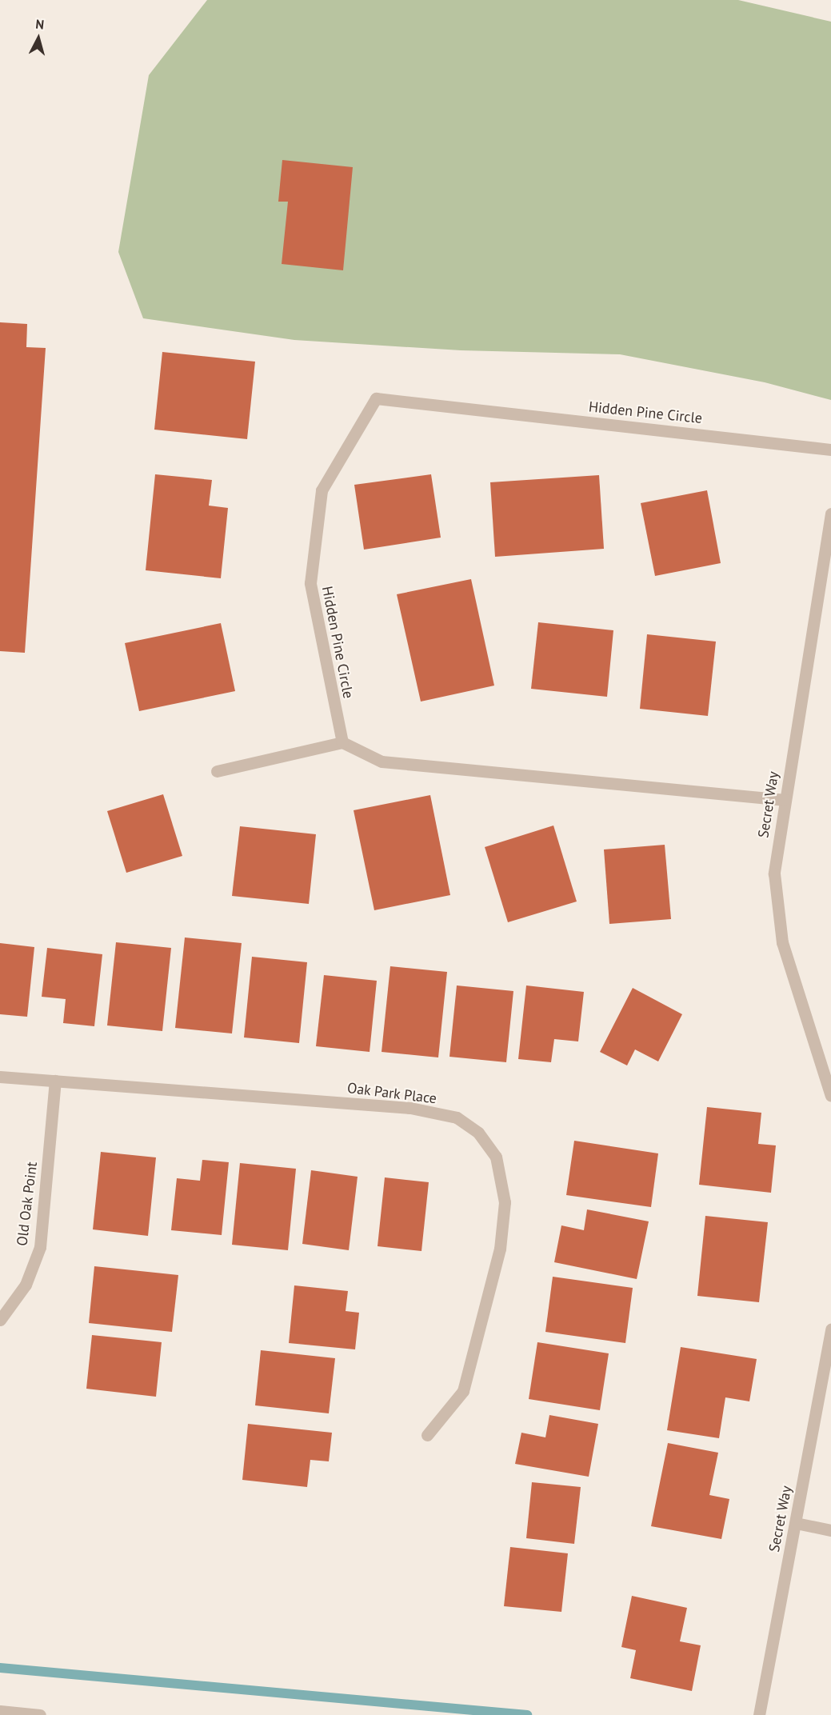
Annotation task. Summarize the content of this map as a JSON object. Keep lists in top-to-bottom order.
{
  "streets": {
    "street": [
      "Hidden Pine Circle",
      "Secret Way",
      "Oak Park Place",
      "Old Oak Point"
    ]
  },
  "crossings": [
    ["Oak Park Place", "Old Oak Point"]
  ],
  "north": "top"
}
